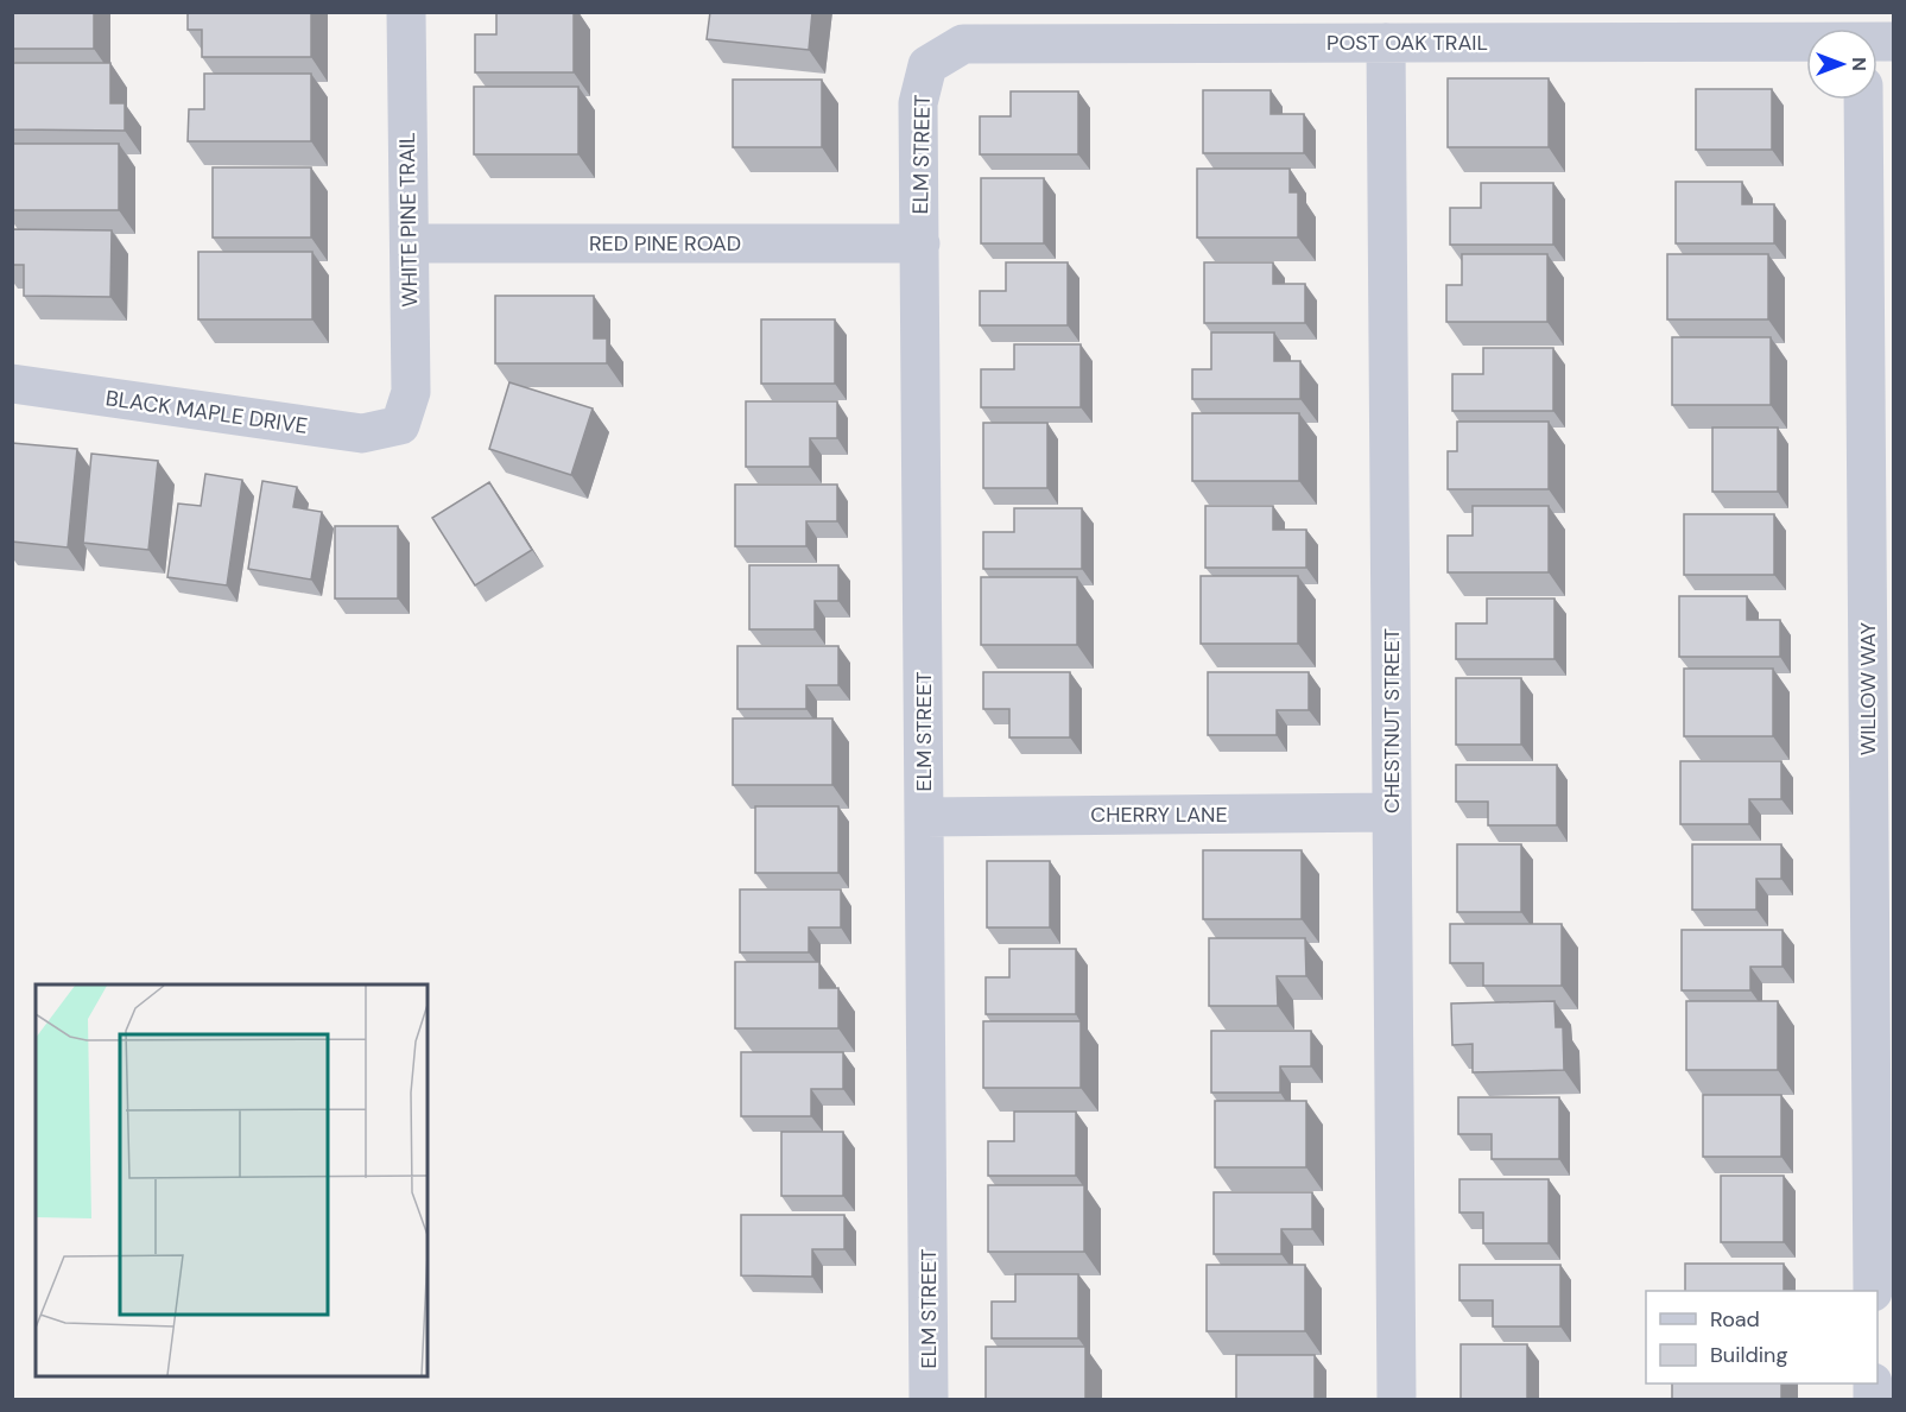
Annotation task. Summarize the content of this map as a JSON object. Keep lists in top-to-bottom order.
{
  "streets": {
    "street": [
      "POST OAK TRAIL",
      "ELM STREET",
      "WHITE PINE TRAIL",
      "RED PINE ROAD",
      "BLACK MAPLE DRIVE",
      "WILLOW WAY",
      "CHESTNUT STREET",
      "CHERRY LANE"
    ]
  },
  "crossings": [
    ["POST OAK TRAIL", "ELM STREET"],
    ["POST OAK TRAIL", "CHESTNUT STREET"],
    ["ELM STREET", "RED PINE ROAD"],
    ["ELM STREET", "CHERRY LANE"],
    ["WHITE PINE TRAIL", "RED PINE ROAD"],
    ["WHITE PINE TRAIL", "BLACK MAPLE DRIVE"],
    ["CHESTNUT STREET", "CHERRY LANE"]
  ],
  "legend": ["Road", "Building"],
  "north": "right"
}
